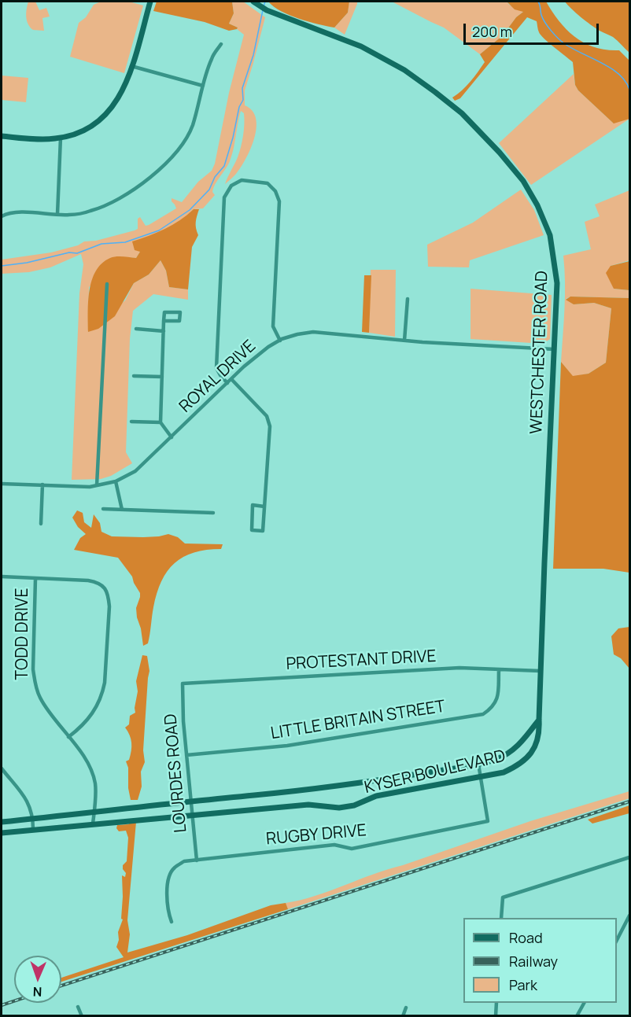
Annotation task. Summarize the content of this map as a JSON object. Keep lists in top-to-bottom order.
{
  "streets": {
    "street": [
      "WESTCHESTER ROAD",
      "ROYAL DRIVE",
      "TODD DRIVE",
      "PROTESTANT DRIVE",
      "LITTLE BRITAIN STREET",
      "KYSER BOULEVARD",
      "LOURDES ROAD",
      "RUGBY DRIVE"
    ]
  },
  "crossings": [
    ["WESTCHESTER ROAD", "ROYAL DRIVE"],
    ["WESTCHESTER ROAD", "PROTESTANT DRIVE"],
    ["WESTCHESTER ROAD", "KYSER BOULEVARD"],
    ["TODD DRIVE", "KYSER BOULEVARD"],
    ["PROTESTANT DRIVE", "LITTLE BRITAIN STREET"],
    ["PROTESTANT DRIVE", "LOURDES ROAD"],
    ["LITTLE BRITAIN STREET", "LOURDES ROAD"],
    ["KYSER BOULEVARD", "LOURDES ROAD"],
    ["KYSER BOULEVARD", "RUGBY DRIVE"],
    ["LOURDES ROAD", "RUGBY DRIVE"]
  ],
  "legend": ["Road", "Railway", "Park"],
  "scale_bar": "200 m",
  "north": "bottom"
}
